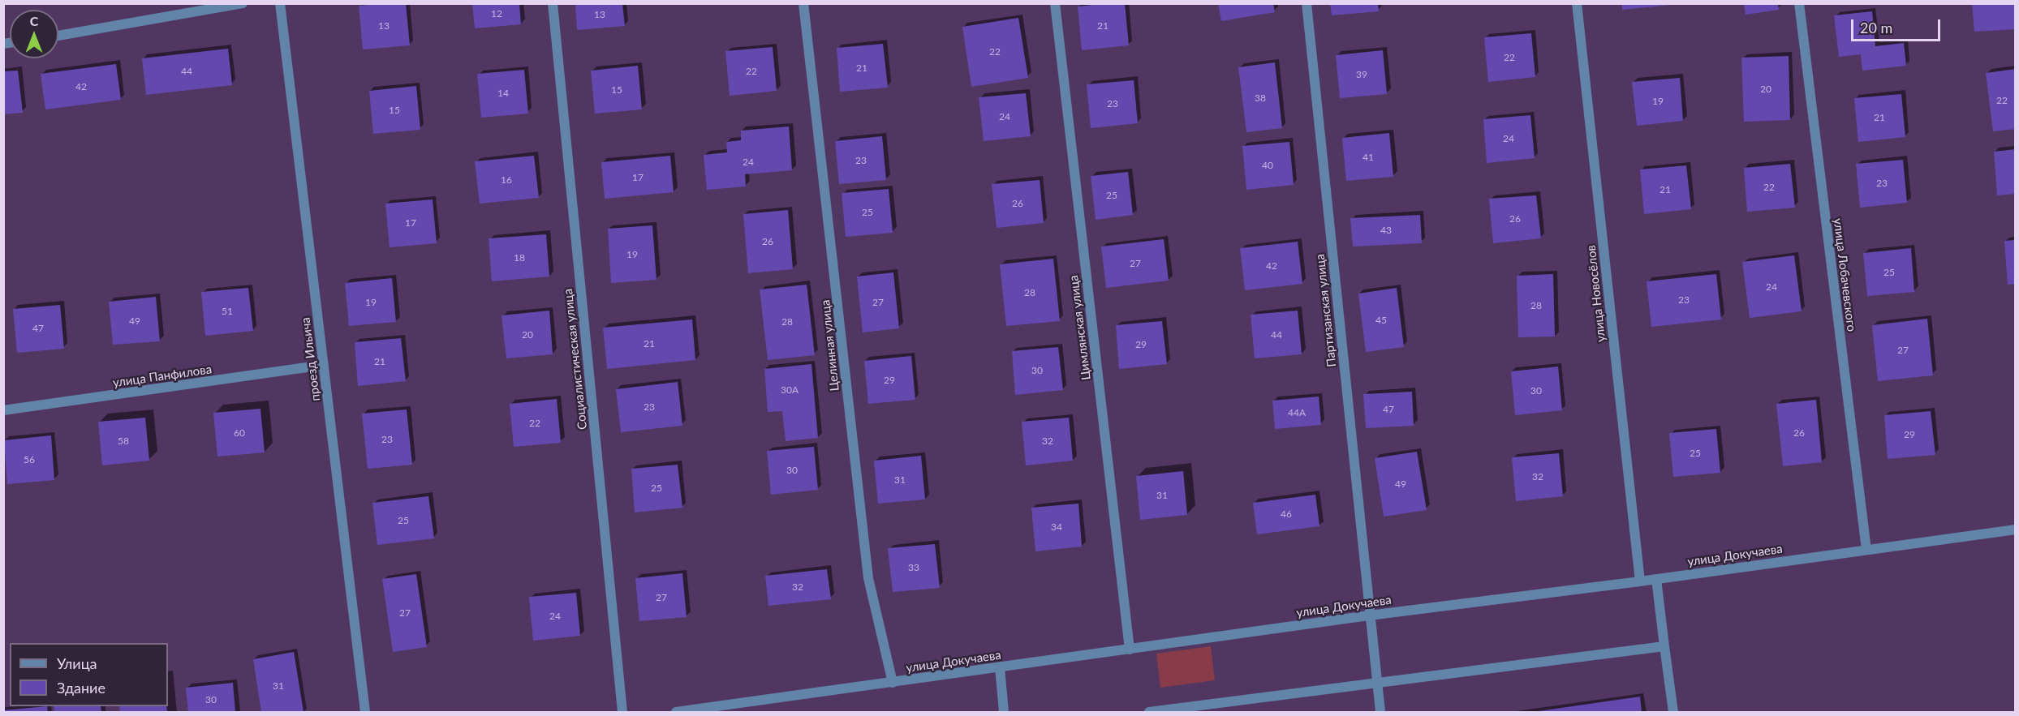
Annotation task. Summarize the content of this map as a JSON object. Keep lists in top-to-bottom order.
{
  "streets": {
    "street": [
      "улица Лобачевского",
      "улица Новосёлов",
      "Партизанская улица",
      "Цимлянская улица",
      "Целинная улица",
      "проезд Ильича",
      "Социалистическая улица",
      "улица Панфилова",
      "улица Докучаева"
    ]
  },
  "crossings": [
    ["улица Лобачевского", "улица Докучаева"],
    ["улица Новосёлов", "улица Докучаева"],
    ["Партизанская улица", "улица Докучаева"],
    ["Цимлянская улица", "улица Докучаева"],
    ["Целинная улица", "улица Докучаева"],
    ["проезд Ильича", "улица Панфилова"]
  ],
  "house_numbers": [
    "12",
    "13",
    "13",
    "21",
    "22",
    "22",
    "21",
    "44",
    "22",
    "39",
    "42",
    "20",
    "15",
    "14",
    "38",
    "22",
    "19",
    "23",
    "15",
    "24",
    "21",
    "24",
    "41",
    "23",
    "24",
    "40",
    "17",
    "16",
    "23",
    "22",
    "21",
    "25",
    "26",
    "25",
    "26",
    "17",
    "43",
    "26",
    "19",
    "18",
    "27",
    "42",
    "25",
    "24",
    "28",
    "23",
    "19",
    "27",
    "28",
    "51",
    "45",
    "49",
    "28",
    "47",
    "20",
    "44",
    "21",
    "29",
    "27",
    "21",
    "30",
    "29",
    "30А",
    "30",
    "23",
    "47",
    "44А",
    "22",
    "60",
    "26",
    "29",
    "23",
    "58",
    "32",
    "25",
    "56",
    "30",
    "32",
    "31",
    "49",
    "25",
    "31",
    "46",
    "25",
    "34",
    "33",
    "32",
    "27",
    "27",
    "24",
    "31",
    "30"
  ],
  "legend": ["Улица", "Здание"],
  "scale_bar": "20 m",
  "north": "top"
}
